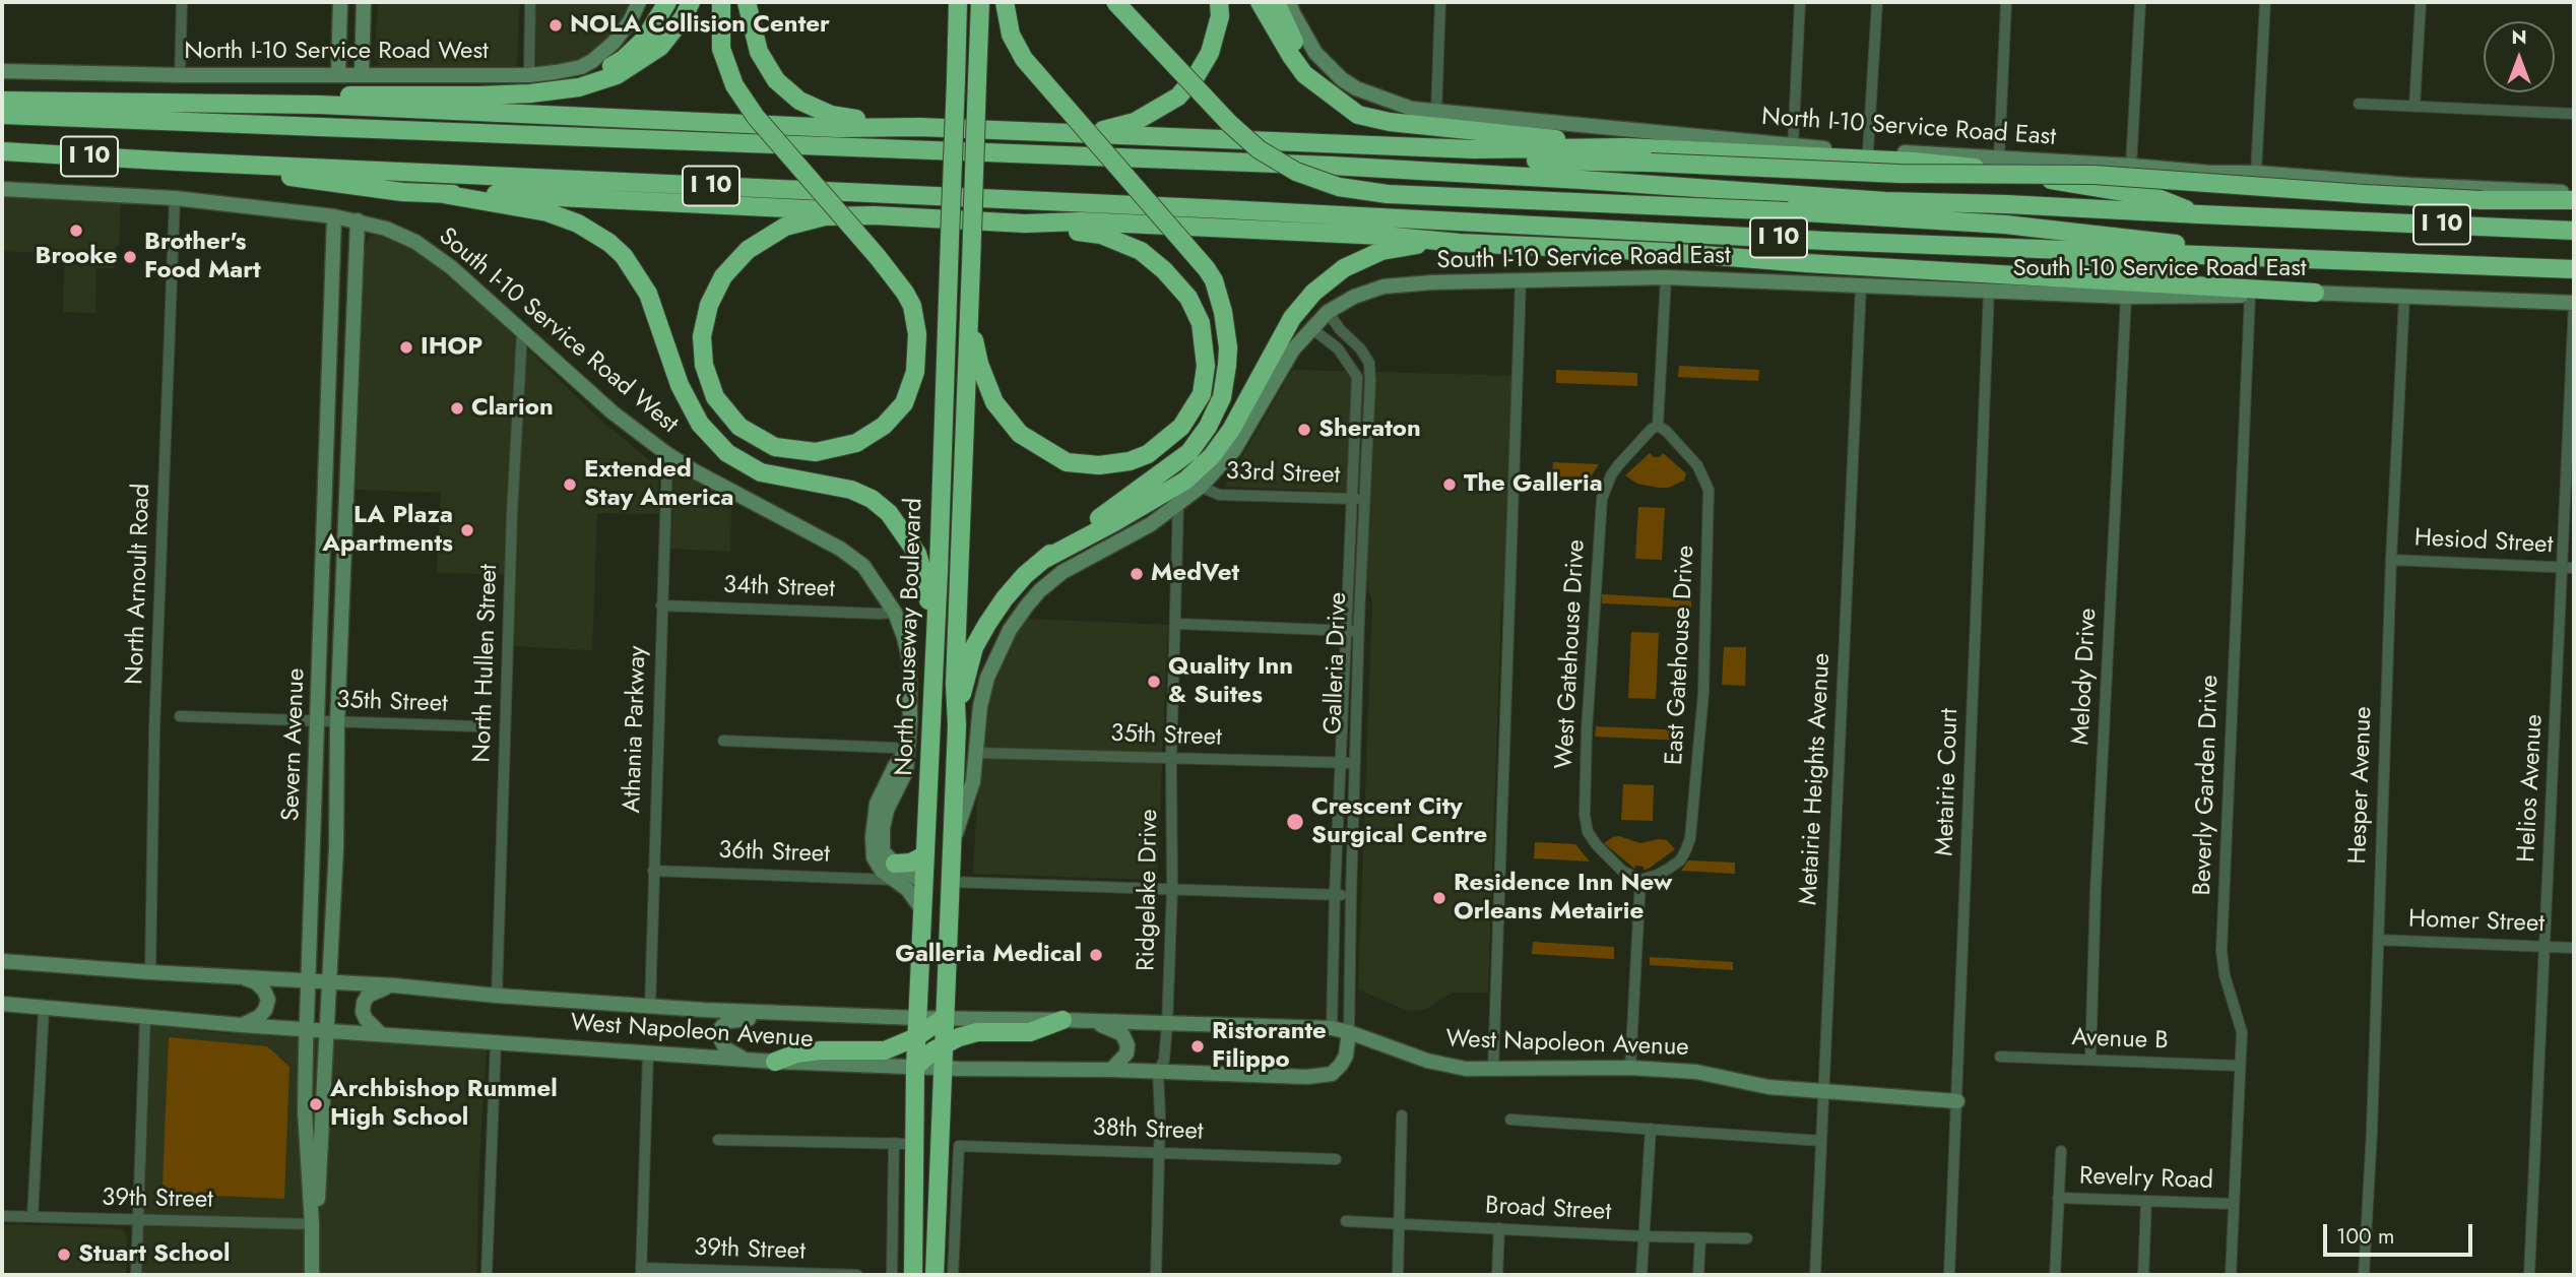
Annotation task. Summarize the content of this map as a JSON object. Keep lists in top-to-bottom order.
{
  "streets": {
    "highway": ["I 10", "North Causeway Boulevard"],
    "street": [
      "North I-10 Service Road West",
      "North I-10 Service Road East",
      "South I-10 Service Road East",
      "South I-10 Service Road West",
      "33rd Street",
      "Hesiod Street",
      "North Arnoult Road",
      "34th Street",
      "West Gatehouse Drive",
      "East Gatehouse Drive",
      "North Hullen Street",
      "Galleria Drive",
      "Melody Drive",
      "35th Street",
      "Athania Parkway",
      "Severn Avenue",
      "Metairie Heights Avenue",
      "Metairie Court",
      "Beverly Garden Drive",
      "Hesper Avenue",
      "Helios Avenue",
      "36th Street",
      "Ridgelake Drive",
      "Homer Street",
      "West Napoleon Avenue",
      "Avenue B",
      "38th Street",
      "Revelry Road",
      "39th Street",
      "Broad Street"
    ]
  },
  "crossings": [
    ["South I-10 Service Road East", "33rd Street"],
    ["South I-10 Service Road East", "North Causeway Boulevard"],
    ["South I-10 Service Road East", "Galleria Drive"],
    ["South I-10 Service Road East", "Melody Drive"],
    ["South I-10 Service Road East", "35th Street"],
    ["South I-10 Service Road East", "Metairie Heights Avenue"],
    ["South I-10 Service Road East", "Metairie Court"],
    ["South I-10 Service Road East", "Beverly Garden Drive"],
    ["South I-10 Service Road East", "Hesper Avenue"],
    ["South I-10 Service Road East", "Helios Avenue"],
    ["South I-10 Service Road East", "Ridgelake Drive"],
    ["South I-10 Service Road West", "North Arnoult Road"],
    ["South I-10 Service Road West", "34th Street"],
    ["South I-10 Service Road West", "North Causeway Boulevard"],
    ["South I-10 Service Road West", "North Hullen Street"],
    ["South I-10 Service Road West", "Athania Parkway"],
    ["South I-10 Service Road West", "Severn Avenue"],
    ["South I-10 Service Road West", "36th Street"],
    ["33rd Street", "Galleria Drive"],
    ["Hesiod Street", "Hesper Avenue"],
    ["Hesiod Street", "Helios Avenue"],
    ["North Arnoult Road", "West Napoleon Avenue"],
    ["34th Street", "Athania Parkway"],
    ["North Causeway Boulevard", "West Napoleon Avenue"],
    ["West Gatehouse Drive", "East Gatehouse Drive"],
    ["North Hullen Street", "West Napoleon Avenue"],
    ["Galleria Drive", "35th Street"],
    ["Galleria Drive", "West Napoleon Avenue"],
    ["Melody Drive", "Avenue B"],
    ["35th Street", "Severn Avenue"],
    ["35th Street", "Ridgelake Drive"],
    ["Athania Parkway", "36th Street"],
    ["Athania Parkway", "West Napoleon Avenue"],
    ["Severn Avenue", "West Napoleon Avenue"],
    ["Severn Avenue", "39th Street"],
    ["Metairie Heights Avenue", "West Napoleon Avenue"],
    ["Metairie Court", "West Napoleon Avenue"],
    ["Beverly Garden Drive", "Avenue B"],
    ["Beverly Garden Drive", "Revelry Road"],
    ["Hesper Avenue", "Homer Street"],
    ["Helios Avenue", "Homer Street"],
    ["Ridgelake Drive", "West Napoleon Avenue"],
    ["Ridgelake Drive", "38th Street"]
  ],
  "places": [
    "NOLA Collision Center",
    "Brooke",
    "Brother's Food Mart",
    "IHOP",
    "Clarion",
    "Sheraton",
    "Extended Stay America",
    "The Galleria",
    "LA Plaza Apartments",
    "MedVet",
    "Quality Inn & Suites",
    "Crescent City Surgical Centre",
    "Residence Inn New Orleans Metairie",
    "Galleria Medical",
    "Ristorante Filippo",
    "Archbishop Rummel High School",
    "Stuart School"
  ],
  "scale_bar": "100 m",
  "north": "top"
}
